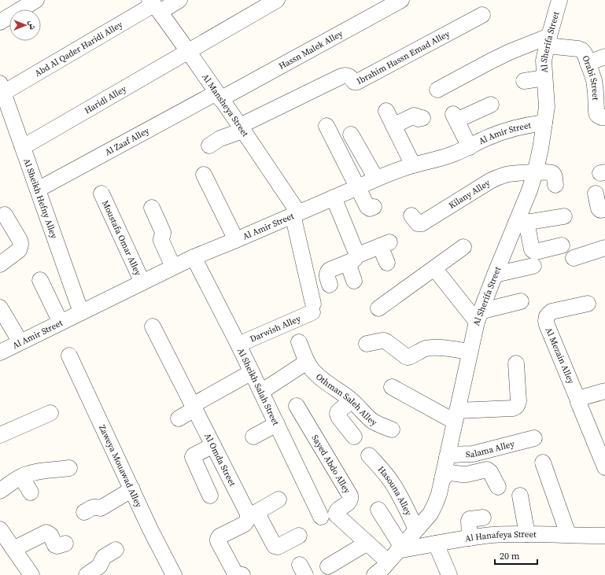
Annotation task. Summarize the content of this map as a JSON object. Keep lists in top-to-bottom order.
{
  "streets": {
    "street": [
      "Al Sherifa Street",
      "Abd Al Qader Haridi Alley",
      "Hassn Malek Alley",
      "Ibrahim Hassn Emad Alley",
      "Orabi Street",
      "Haridi Alley",
      "Al Mansheya Street",
      "Al Amir Street",
      "Al Zaaf Alley",
      "Kilany Alley",
      "Al Sheikh Hefny Alley",
      "Moustafa Omar Alley",
      "Darwish Alley",
      "Al Mezain Alley",
      "Al Sheikh Salah Street",
      "Othman Saleh Alley",
      "Salama Alley",
      "Al Omda Street",
      "Sayed Abdo Alley",
      "Zaweya Mouawad Alley",
      "Hasouna Alley",
      "Al Hanafeya Street"
    ]
  },
  "crossings": [
    ["Al Sherifa Street", "Orabi Street"],
    ["Al Sherifa Street", "Al Amir Street"],
    ["Al Sherifa Street", "Kilany Alley"],
    ["Al Sherifa Street", "Salama Alley"],
    ["Al Sherifa Street", "Sayed Abdo Alley"],
    ["Al Sherifa Street", "Hasouna Alley"],
    ["Al Sherifa Street", "Al Hanafeya Street"],
    ["Abd Al Qader Haridi Alley", "Al Mansheya Street"],
    ["Abd Al Qader Haridi Alley", "Al Sheikh Hefny Alley"],
    ["Hassn Malek Alley", "Al Mansheya Street"],
    ["Hassn Malek Alley", "Al Zaaf Alley"],
    ["Ibrahim Hassn Emad Alley", "Al Mansheya Street"],
    ["Haridi Alley", "Al Mansheya Street"],
    ["Haridi Alley", "Al Sheikh Hefny Alley"],
    ["Al Mansheya Street", "Al Amir Street"],
    ["Al Mansheya Street", "Al Zaaf Alley"],
    ["Al Mansheya Street", "Darwish Alley"],
    ["Al Amir Street", "Al Sheikh Hefny Alley"],
    ["Al Amir Street", "Moustafa Omar Alley"],
    ["Al Amir Street", "Al Sheikh Salah Street"],
    ["Al Zaaf Alley", "Al Sheikh Hefny Alley"],
    ["Darwish Alley", "Al Sheikh Salah Street"],
    ["Sayed Abdo Alley", "Al Hanafeya Street"]
  ],
  "scale_bar": "20 m",
  "north": "right"
}
